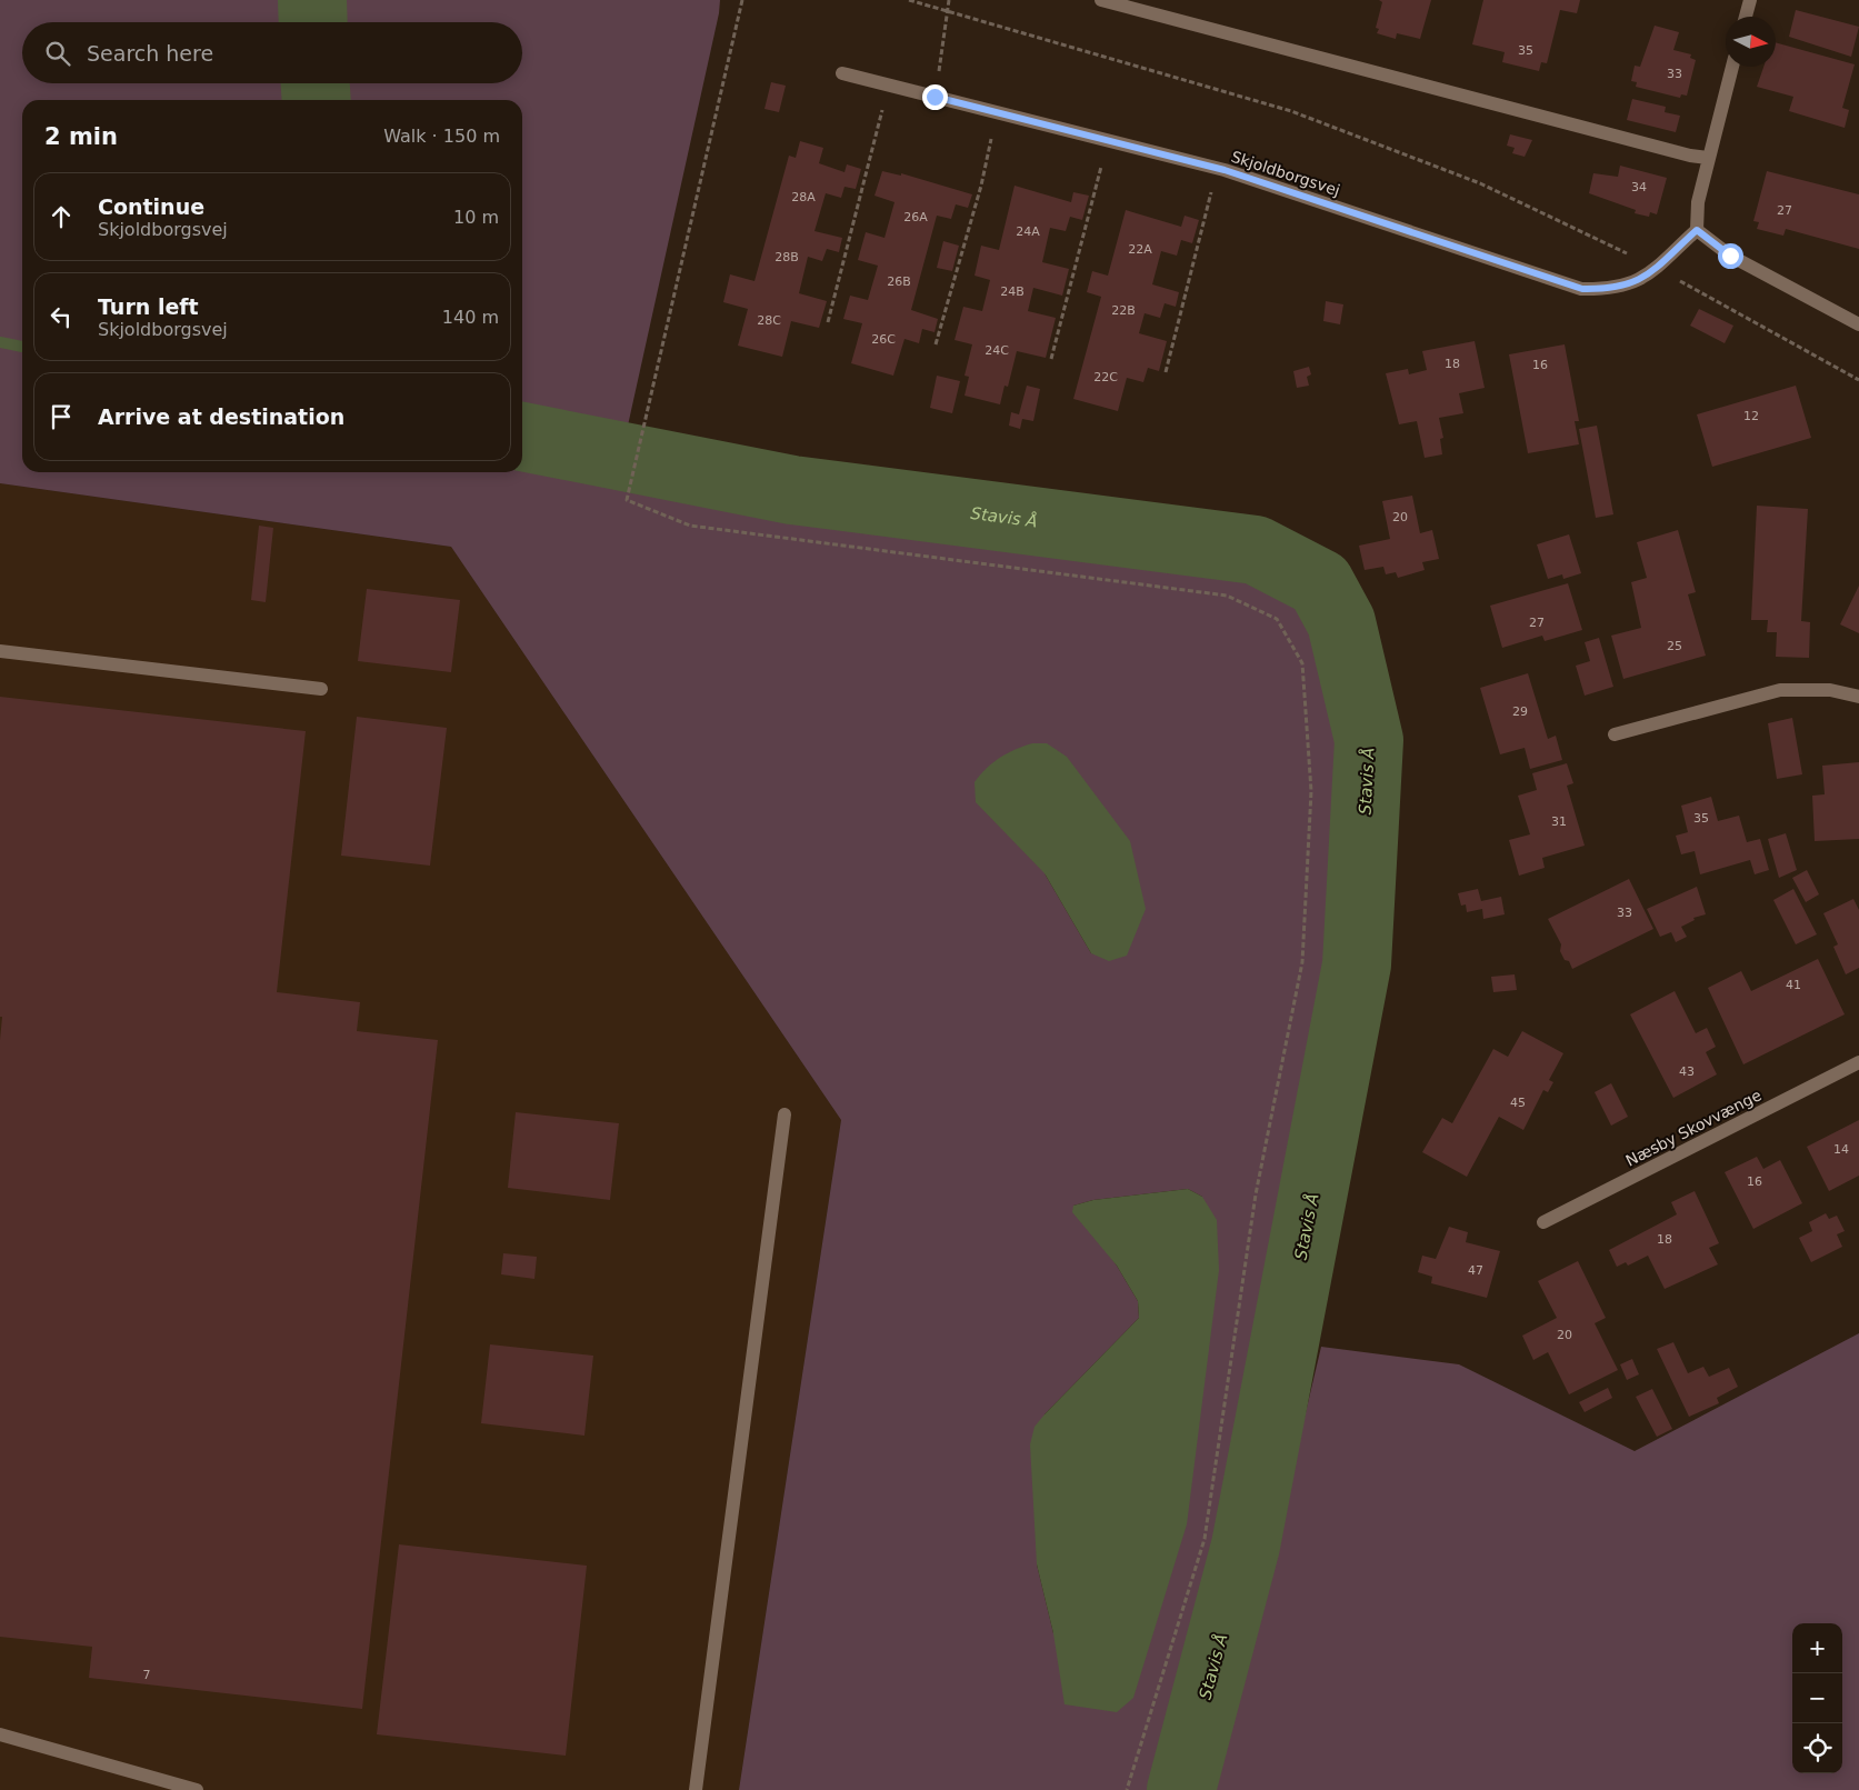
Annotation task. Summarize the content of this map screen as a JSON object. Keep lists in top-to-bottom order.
{
  "streets": {
    "street": ["Skjoldborgsvej", "Næsby Skovvænge"]
  },
  "water": ["Stavis Å"],
  "house_numbers": [
    "35",
    "33",
    "34",
    "28A",
    "27",
    "26A",
    "24A",
    "22A",
    "28B",
    "26B",
    "24B",
    "22B",
    "28C",
    "26C",
    "24C",
    "18",
    "16",
    "22C",
    "12",
    "20",
    "27",
    "25",
    "29",
    "35",
    "31",
    "33",
    "41",
    "43",
    "45",
    "14",
    "16",
    "18",
    "47",
    "20",
    "7"
  ],
  "north": "right",
  "page": {
    "search": "Search here",
    "heading": ["2 min", "Walk · 150 m"],
    "list": [
      ["Continue", "Skjoldborgsvej", "10 m"],
      ["Turn left", "Skjoldborgsvej", "140 m"],
      "Arrive at destination"
    ],
    "map_buttons": ["+", "−"]
  }
}
